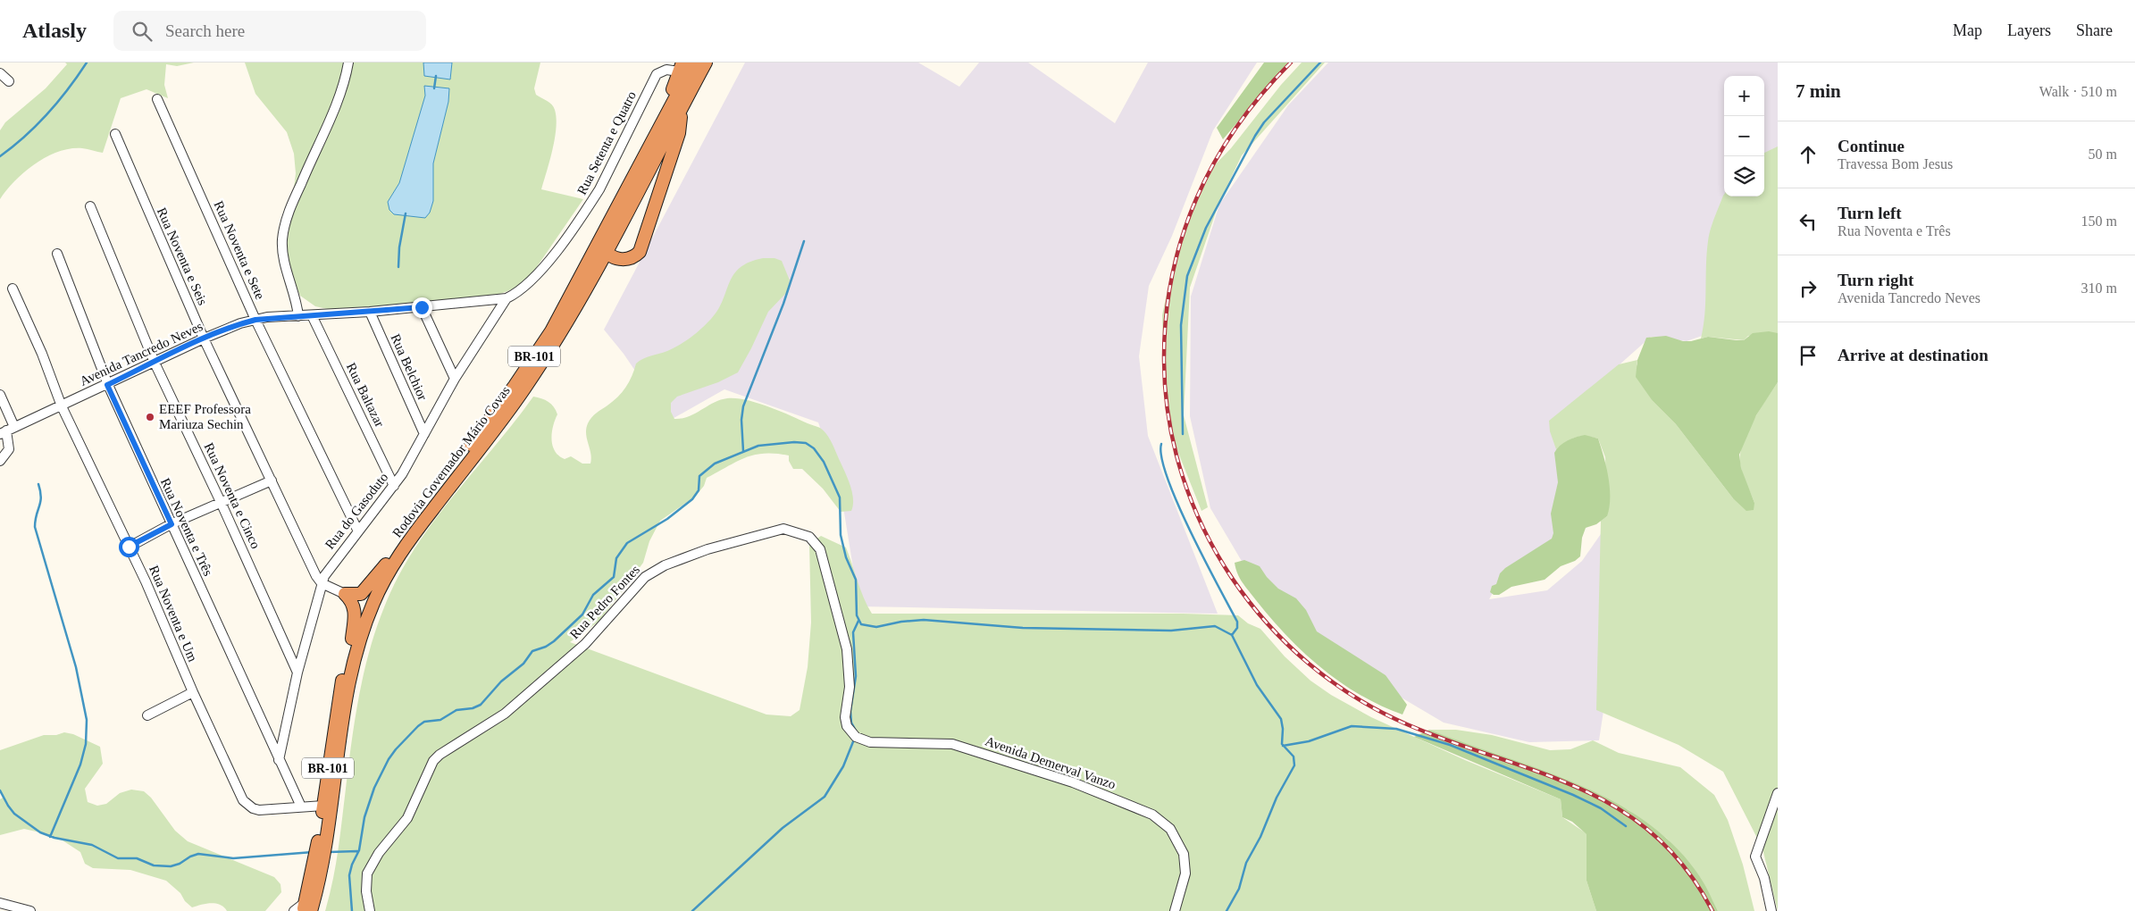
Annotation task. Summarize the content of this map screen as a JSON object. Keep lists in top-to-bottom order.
{
  "streets": {
    "highway": ["BR-101", "Rodovia Governador Mário Covas"],
    "street": [
      "Rua Setenta e Quatro",
      "Rua Noventa e Sete",
      "Rua Noventa e Seis",
      "Avenida Tancredo Neves",
      "Rua Belchior",
      "Rua Baltazar",
      "Rua Noventa e Cinco",
      "Rua do Gasoduto",
      "Rua Noventa e Três",
      "Rua Pedro Fontes",
      "Rua Noventa e Um",
      "Avenida Demerval Vanzo"
    ]
  },
  "crossings": [
    ["Rua Setenta e Quatro", "Avenida Tancredo Neves"],
    ["Rua Setenta e Quatro", "Rua do Gasoduto"],
    ["Rua Noventa e Sete", "Avenida Tancredo Neves"],
    ["Rua Noventa e Sete", "Rua do Gasoduto"],
    ["Rua Noventa e Seis", "Avenida Tancredo Neves"],
    ["Rua Noventa e Seis", "Rua do Gasoduto"],
    ["Avenida Tancredo Neves", "Rua Belchior"],
    ["Avenida Tancredo Neves", "Rua Baltazar"],
    ["Avenida Tancredo Neves", "Rua Noventa e Cinco"],
    ["Avenida Tancredo Neves", "Rua do Gasoduto"],
    ["Avenida Tancredo Neves", "Rua Noventa e Três"],
    ["Avenida Tancredo Neves", "Rua Noventa e Um"],
    ["Rua Belchior", "Rua do Gasoduto"],
    ["Rua Baltazar", "Rua do Gasoduto"],
    ["Rodovia Governador Mário Covas", "Rua Noventa e Um"],
    ["Rua Noventa e Cinco", "Rua do Gasoduto"],
    ["Rua do Gasoduto", "Rua Noventa e Três"],
    ["Rua Noventa e Três", "Rua Noventa e Um"],
    ["Rua Pedro Fontes", "Avenida Demerval Vanzo"]
  ],
  "places": ["EEEF Professora Mariuza Sechin"],
  "page": {
    "header": "Atlasly",
    "search": "Search here",
    "nav": ["Map", "Layers", "Share"],
    "heading": ["7 min", "Walk · 510 m"],
    "map_buttons": ["+", "−"],
    "list": [
      ["Continue", "Travessa Bom Jesus", "50 m"],
      ["Turn left", "Rua Noventa e Três", "150 m"],
      ["Turn right", "Avenida Tancredo Neves", "310 m"],
      "Arrive at destination"
    ]
  }
}
